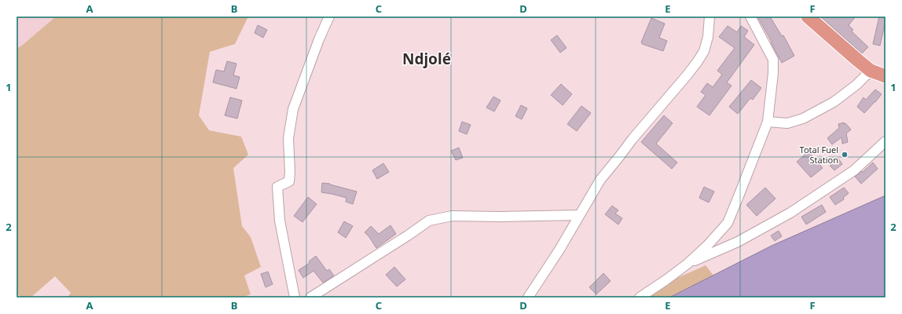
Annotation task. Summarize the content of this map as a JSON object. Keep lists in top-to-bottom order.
{
  "districts": ["Ndjolé"],
  "places": ["Total Fuel Station"],
  "grid": {
    "columns": [
      "A",
      "B",
      "C",
      "D",
      "E",
      "F"
    ],
    "rows": ["1", "2"]
  }
}
